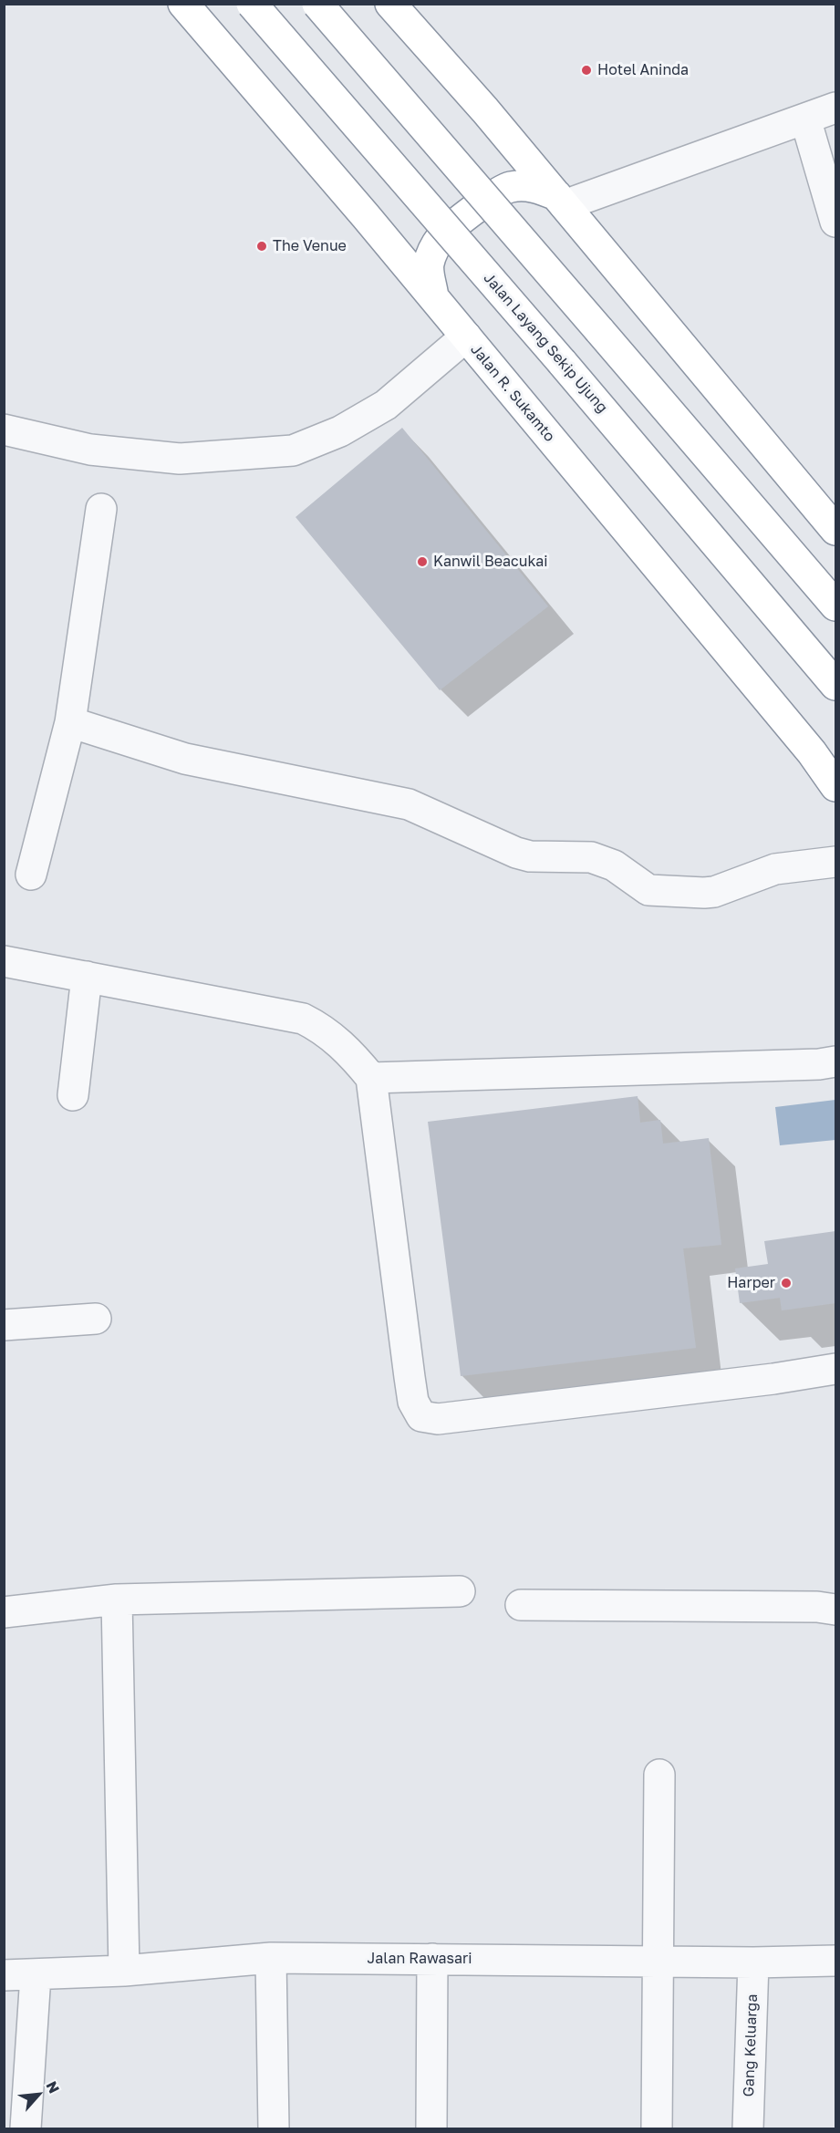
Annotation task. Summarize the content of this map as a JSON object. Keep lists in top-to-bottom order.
{
  "streets": {
    "highway": ["Jalan Layang Sekip Ujung", "Jalan R. Sukamto"],
    "street": ["Jalan Rawasari", "Gang Keluarga"]
  },
  "crossings": [
    ["Jalan Rawasari", "Gang Keluarga"]
  ],
  "places": [
    "Hotel Aninda",
    "The Venue",
    "Kanwil Beacukai",
    "Harper"
  ],
  "north": "top right"
}
